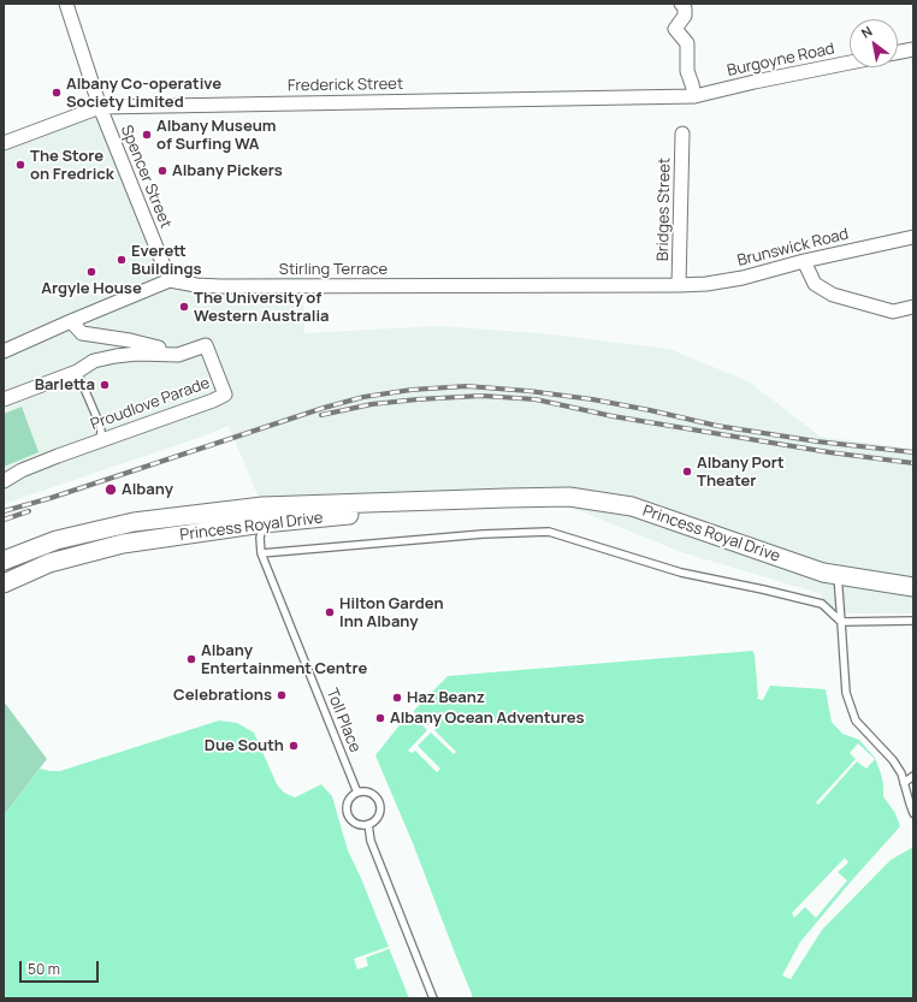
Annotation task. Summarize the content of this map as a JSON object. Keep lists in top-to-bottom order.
{
  "streets": {
    "main road": ["Princess Royal Drive"],
    "street": [
      "Burgoyne Road",
      "Frederick Street",
      "Spencer Street",
      "Bridges Street",
      "Brunswick Road",
      "Stirling Terrace",
      "Proudlove Parade"
    ],
    "lane": ["Toll Place"]
  },
  "crossings": [
    ["Burgoyne Road", "Frederick Street"],
    ["Frederick Street", "Spencer Street"],
    ["Spencer Street", "Stirling Terrace"],
    ["Bridges Street", "Brunswick Road"],
    ["Bridges Street", "Stirling Terrace"],
    ["Brunswick Road", "Stirling Terrace"],
    ["Princess Royal Drive", "Toll Place"]
  ],
  "places": [
    "Albany Co-operative Society Limited",
    "Albany Museum of Surfing WA",
    "The Store on Fredrick",
    "Albany Pickers",
    "Everett Buildings",
    "Argyle House",
    "The University of Western Australia",
    "Barletta",
    "Albany Port Theater",
    "Albany",
    "Hilton Garden Inn Albany",
    "Albany Entertainment Centre",
    "Celebrations",
    "Haz Beanz",
    "Albany Ocean Adventures",
    "Due South"
  ],
  "scale_bar": "50 m",
  "north": "top left"
}
